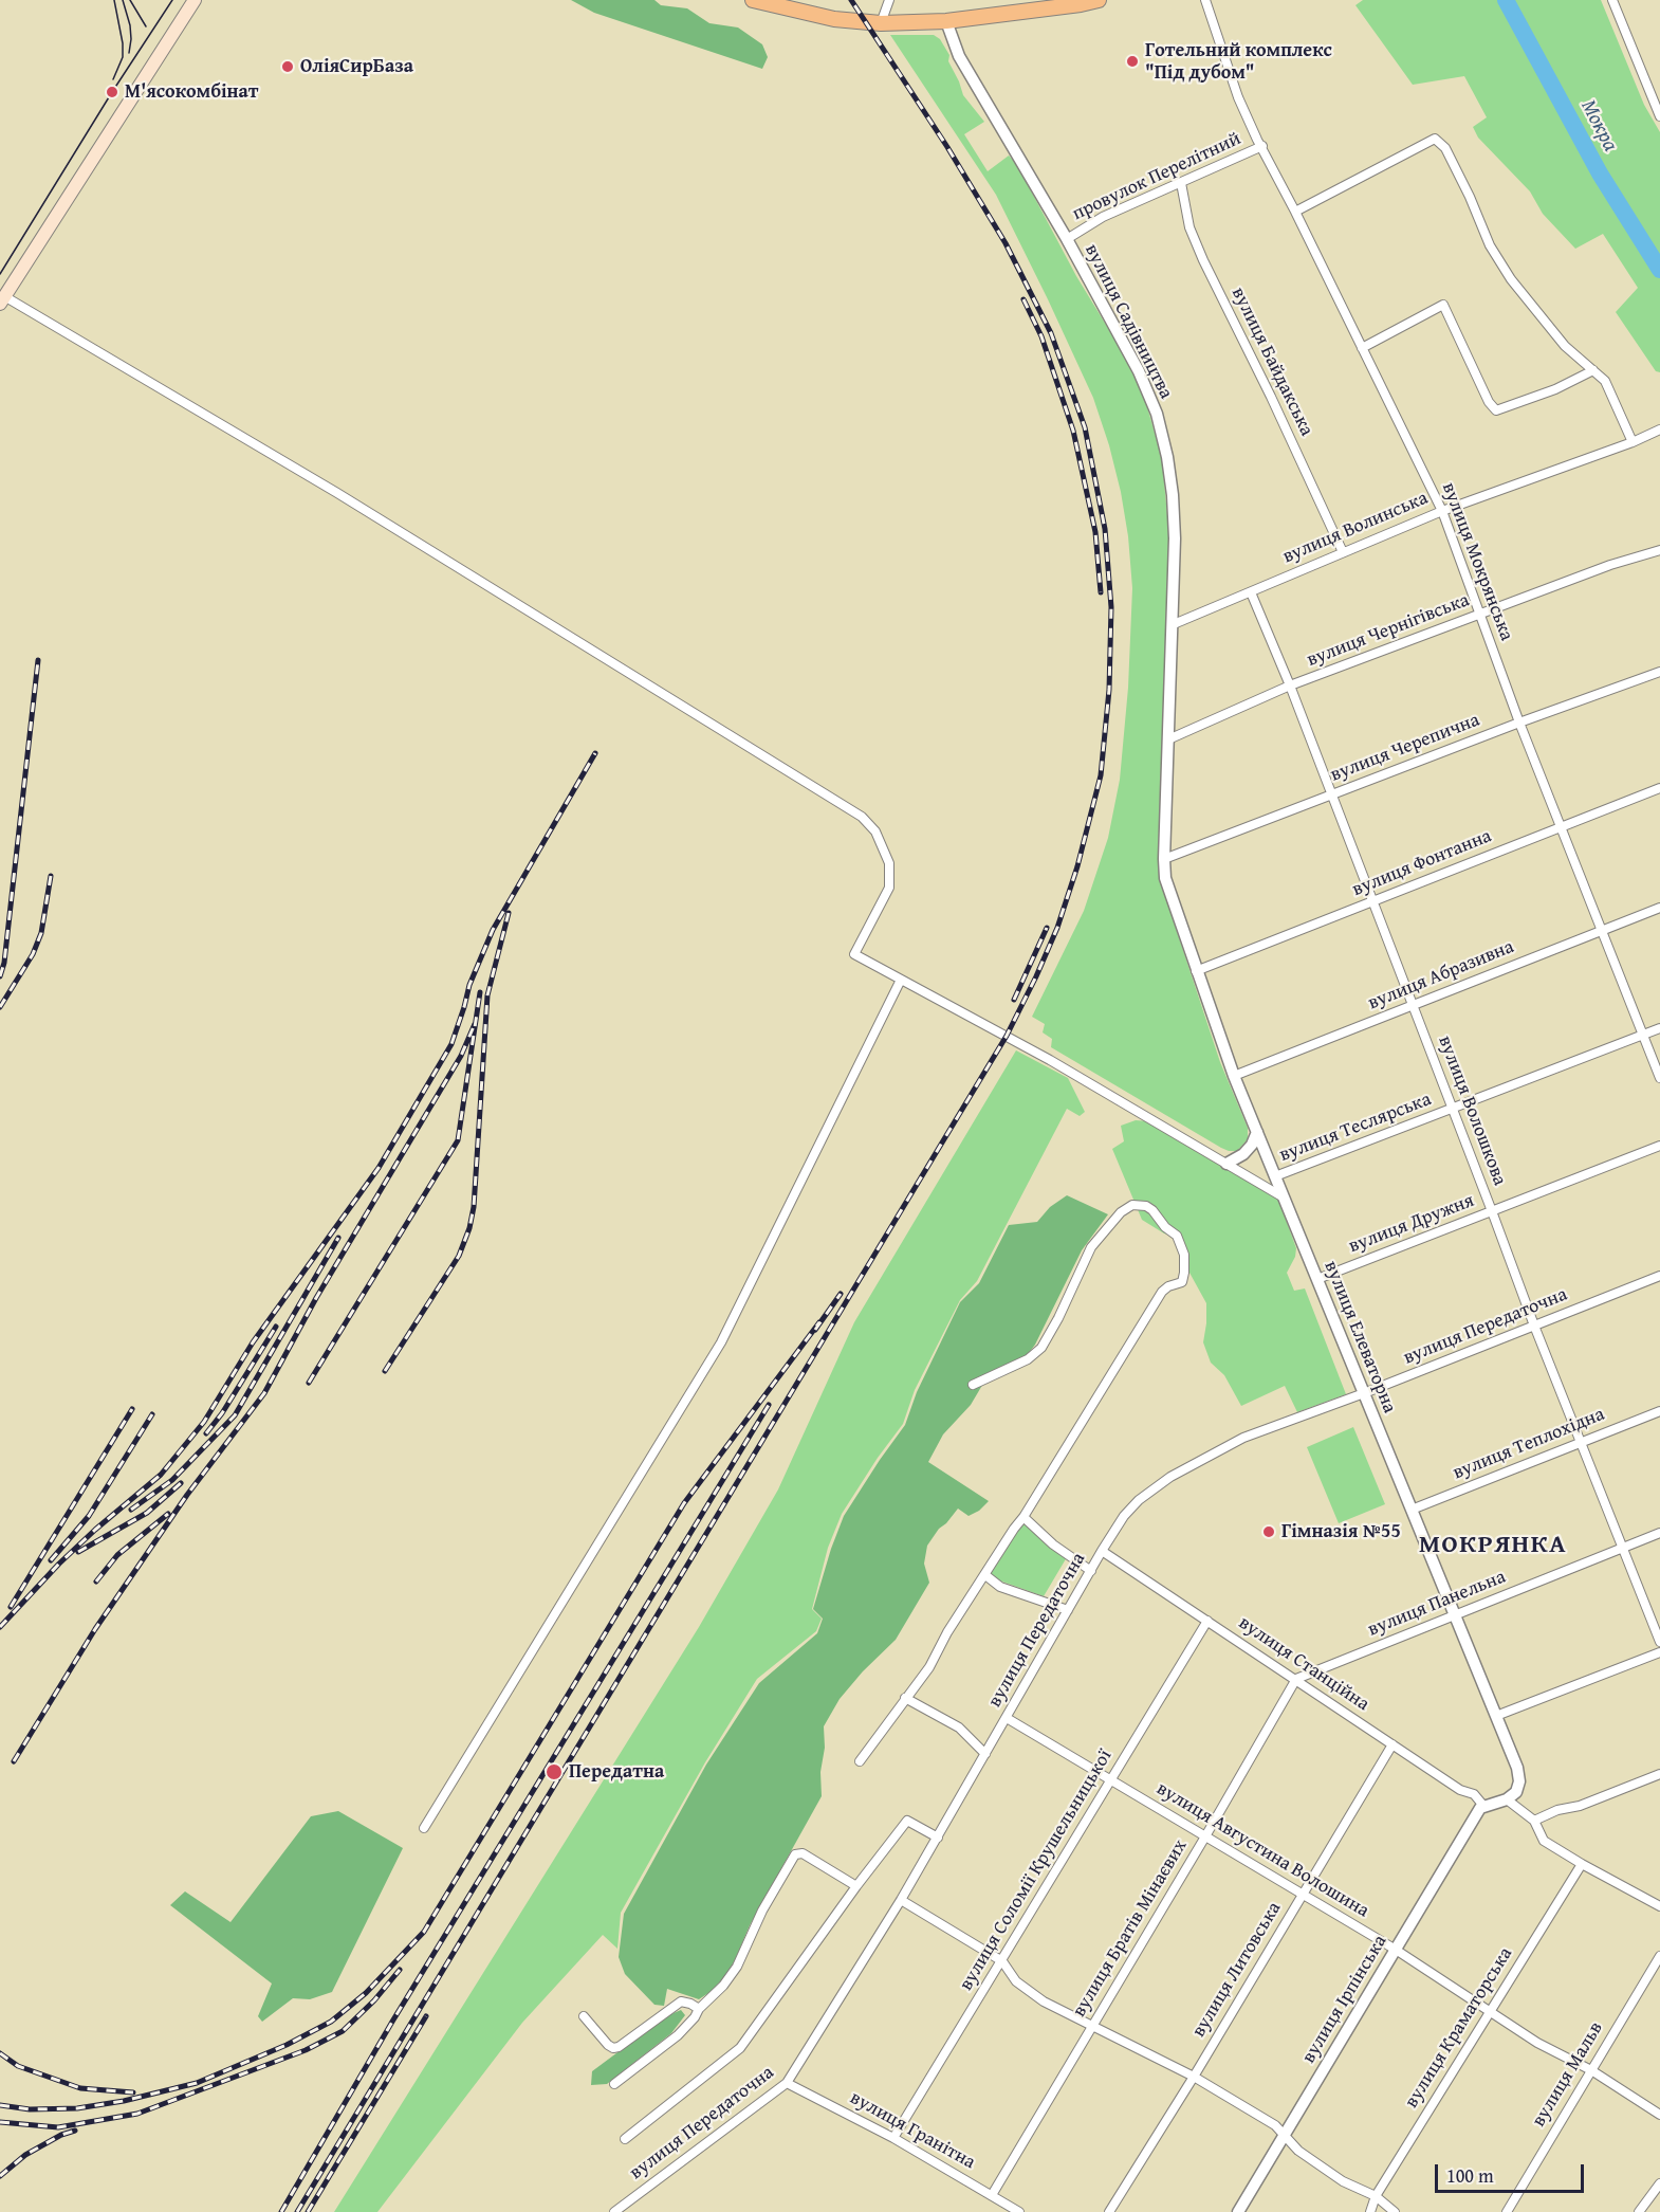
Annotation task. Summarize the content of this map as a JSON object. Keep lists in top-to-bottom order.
{
  "streets": {
    "street": [
      "провулок Перелітний",
      "вулиця Садівництва",
      "вулиця Байдакська",
      "вулиця Волинська",
      "вулиця Мокрянська",
      "вулиця Чернігівська",
      "вулиця Черепична",
      "вулиця Фонтанна",
      "вулиця Абразивна",
      "вулиця Волошкова",
      "вулиця Теслярська",
      "вулиця Дружня",
      "вулиця Передаточна",
      "вулиця Елеваторна",
      "вулиця Теплохідна",
      "вулиця Панельна",
      "вулиця Станційна",
      "вулиця Августина Волошина",
      "вулиця Соломії Крушельницької",
      "вулиця Братів Мінаєвих",
      "вулиця Литовська",
      "вулиця Ірпінська",
      "вулиця Краматорська",
      "вулиця Мальв",
      "вулиця Гранітна"
    ]
  },
  "crossings": [
    ["провулок Перелітний", "вулиця Садівництва"],
    ["провулок Перелітний", "вулиця Байдакська"],
    ["провулок Перелітний", "вулиця Мокрянська"],
    ["вулиця Садівництва", "вулиця Волинська"],
    ["вулиця Садівництва", "вулиця Чернігівська"],
    ["вулиця Садівництва", "вулиця Черепична"],
    ["вулиця Садівництва", "вулиця Елеваторна"],
    ["вулиця Байдакська", "вулиця Волинська"],
    ["вулиця Волинська", "вулиця Мокрянська"],
    ["вулиця Волинська", "вулиця Волошкова"],
    ["вулиця Мокрянська", "вулиця Чернігівська"],
    ["вулиця Мокрянська", "вулиця Черепична"],
    ["вулиця Мокрянська", "вулиця Фонтанна"],
    ["вулиця Мокрянська", "вулиця Абразивна"],
    ["вулиця Мокрянська", "вулиця Теслярська"],
    ["вулиця Чернігівська", "вулиця Волошкова"],
    ["вулиця Черепична", "вулиця Волошкова"],
    ["вулиця Черепична", "вулиця Елеваторна"],
    ["вулиця Фонтанна", "вулиця Волошкова"],
    ["вулиця Фонтанна", "вулиця Елеваторна"],
    ["вулиця Абразивна", "вулиця Волошкова"],
    ["вулиця Абразивна", "вулиця Елеваторна"],
    ["вулиця Волошкова", "вулиця Теслярська"],
    ["вулиця Волошкова", "вулиця Дружня"],
    ["вулиця Волошкова", "вулиця Передаточна"],
    ["вулиця Волошкова", "вулиця Теплохідна"],
    ["вулиця Волошкова", "вулиця Панельна"],
    ["вулиця Теслярська", "вулиця Елеваторна"],
    ["вулиця Дружня", "вулиця Елеваторна"],
    ["вулиця Передаточна", "вулиця Елеваторна"],
    ["вулиця Передаточна", "вулиця Станційна"],
    ["вулиця Передаточна", "вулиця Августина Волошина"],
    ["вулиця Передаточна", "вулиця Гранітна"],
    ["вулиця Елеваторна", "вулиця Теплохідна"],
    ["вулиця Елеваторна", "вулиця Панельна"],
    ["вулиця Панельна", "вулиця Станційна"],
    ["вулиця Панельна", "вулиця Братів Мінаєвих"],
    ["вулиця Станційна", "вулиця Соломії Крушельницької"],
    ["вулиця Станційна", "вулиця Братів Мінаєвих"],
    ["вулиця Станційна", "вулиця Литовська"],
    ["вулиця Станційна", "вулиця Ірпінська"],
    ["вулиця Августина Волошина", "вулиця Соломії Крушельницької"],
    ["вулиця Августина Волошина", "вулиця Братів Мінаєвих"],
    ["вулиця Августина Волошина", "вулиця Литовська"],
    ["вулиця Августина Волошина", "вулиця Ірпінська"],
    ["вулиця Августина Волошина", "вулиця Краматорська"],
    ["вулиця Августина Волошина", "вулиця Мальв"],
    ["вулиця Соломії Крушельницької", "вулиця Гранітна"],
    ["вулиця Братів Мінаєвих", "вулиця Гранітна"]
  ],
  "districts": ["МОКРЯНКА"],
  "water": ["Мокра"],
  "places": [
    "Готельний комплекс \"Під дубом\"",
    "ОліяСирБаза",
    "М'ясокомбінат",
    "Гімназія №55",
    "Передатна"
  ],
  "scale_bar": "100 m"
}
